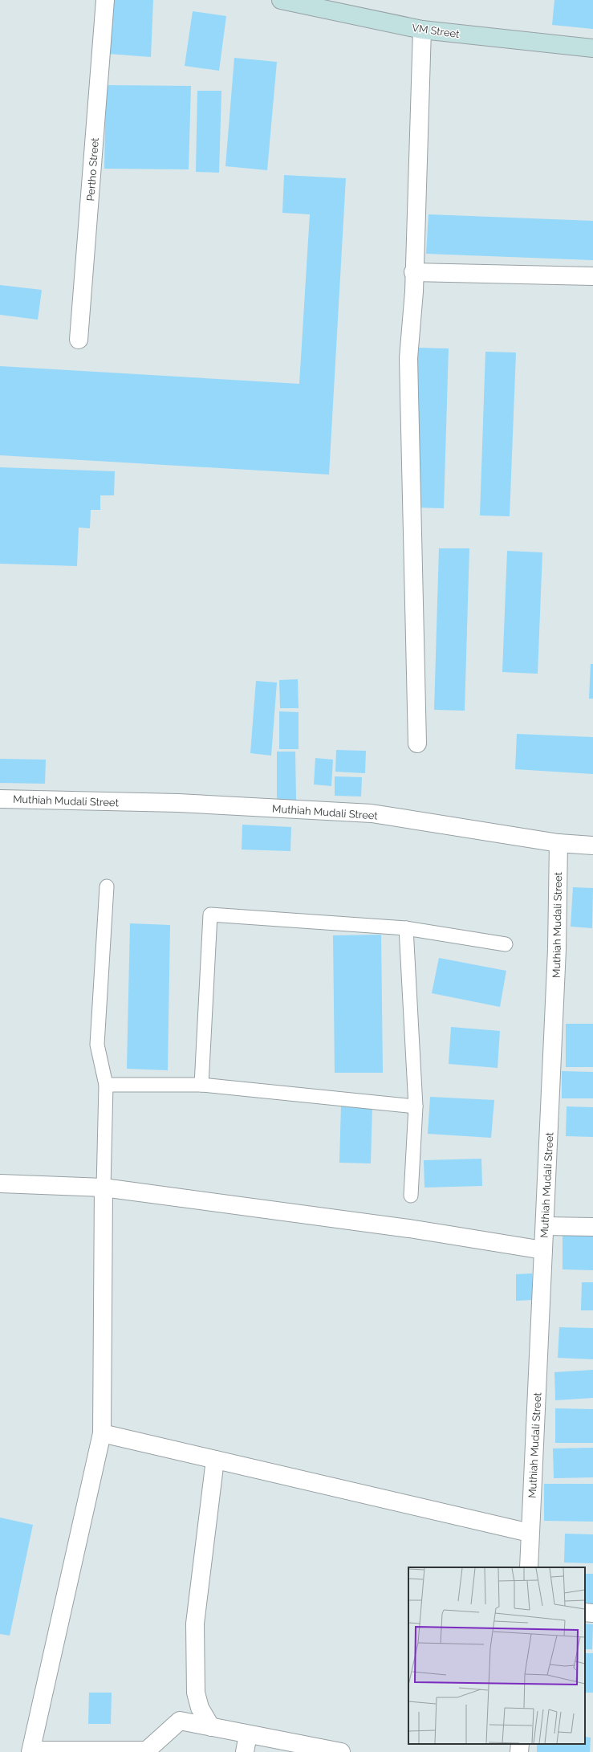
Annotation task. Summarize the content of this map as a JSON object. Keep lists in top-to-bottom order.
{
  "streets": {
    "street": ["VM Street", "Pertho Street", "Muthiah Mudali Street"]
  }
}
